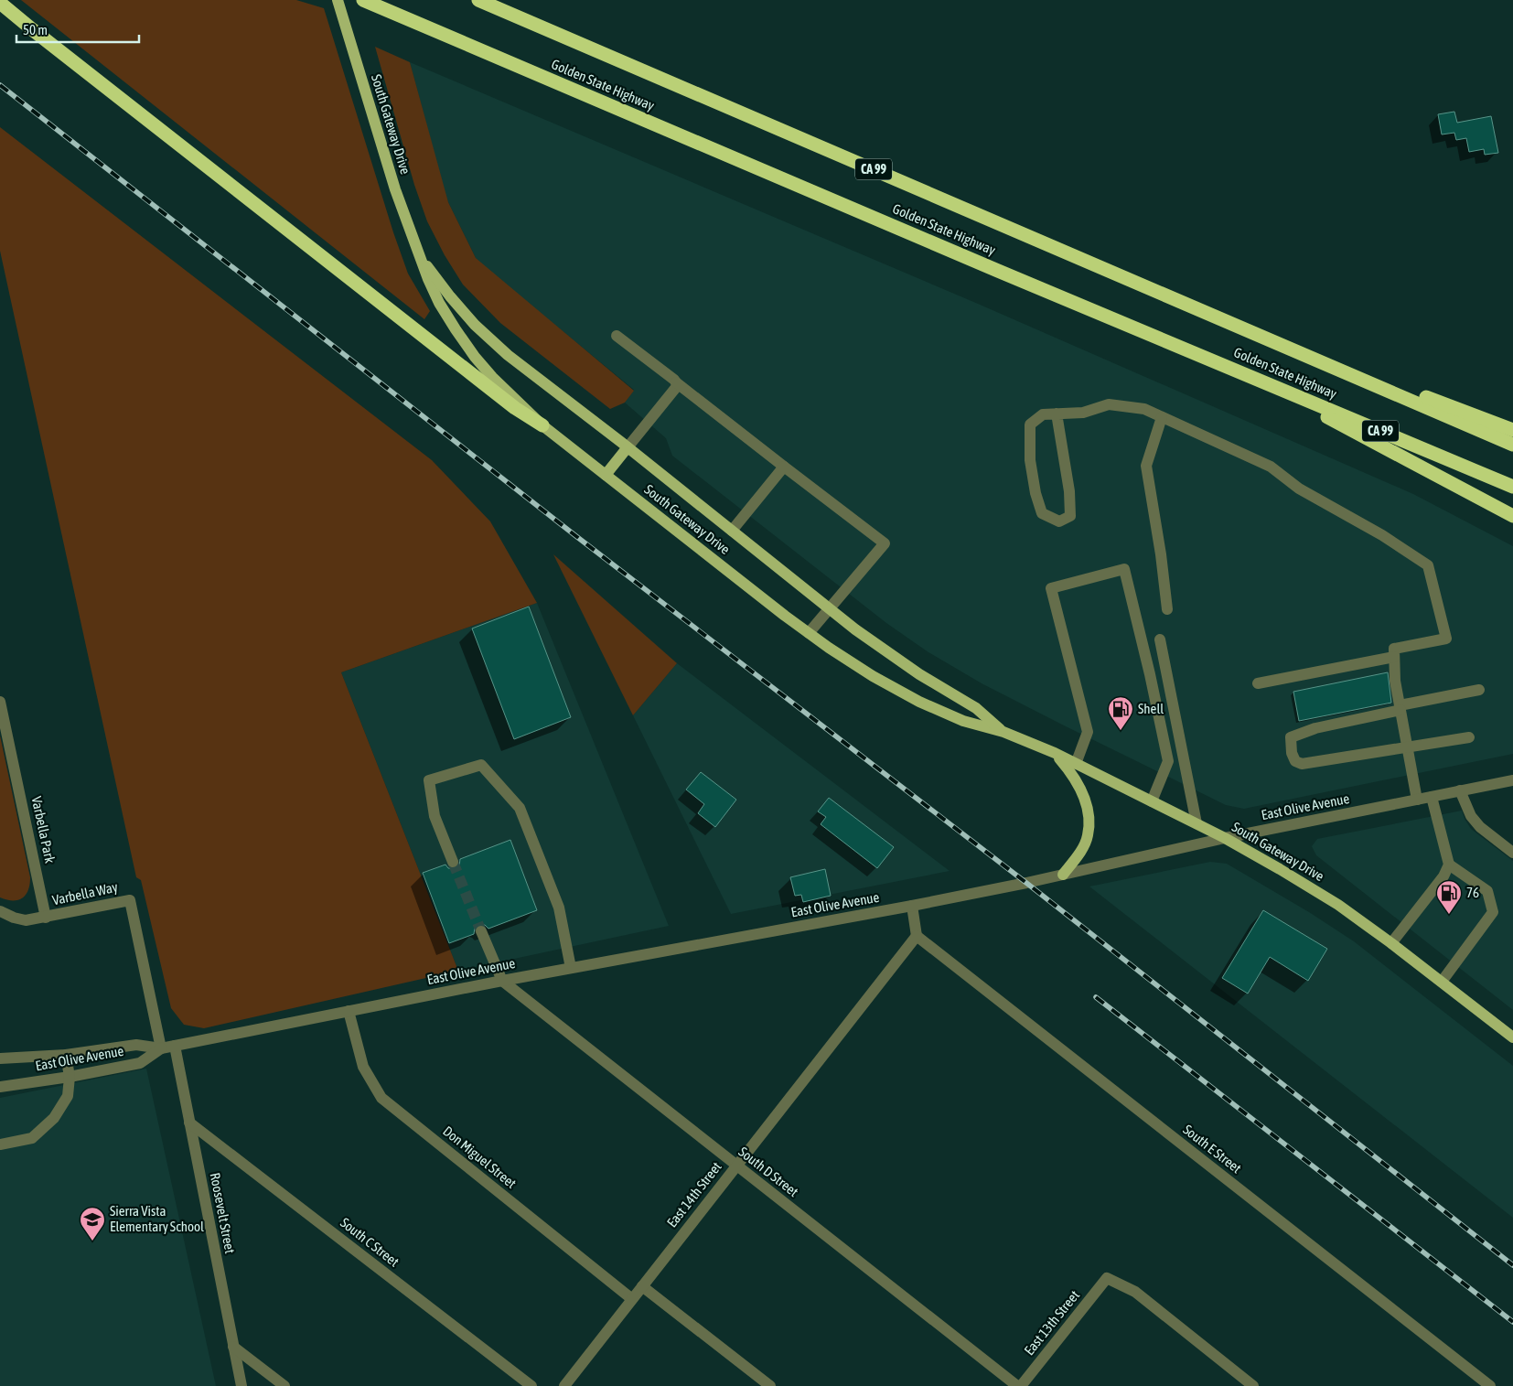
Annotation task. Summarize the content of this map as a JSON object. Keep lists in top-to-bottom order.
{
  "streets": {
    "highway": ["Golden State Highway", "CA 99"],
    "main road": ["South Gateway Drive"],
    "street": [
      "East Olive Avenue",
      "Varbella Park",
      "Varbella Way",
      "South E Street",
      "Don Miguel Street",
      "South D Street",
      "East 14th Street",
      "Roosevelt Street",
      "South C Street",
      "East 13th Street"
    ]
  },
  "crossings": [
    ["South Gateway Drive", "East Olive Avenue"],
    ["East Olive Avenue", "Varbella Way"],
    ["East Olive Avenue", "Don Miguel Street"],
    ["East Olive Avenue", "South D Street"],
    ["East Olive Avenue", "Roosevelt Street"],
    ["Varbella Park", "Varbella Way"],
    ["South E Street", "East 14th Street"],
    ["Don Miguel Street", "East 14th Street"],
    ["South D Street", "East 14th Street"],
    ["Roosevelt Street", "South C Street"]
  ],
  "places": {
    "fuel station": ["Shell", "76"],
    "school or university": ["Sierra Vista Elementary School"]
  },
  "scale_bar": "50 m"
}
